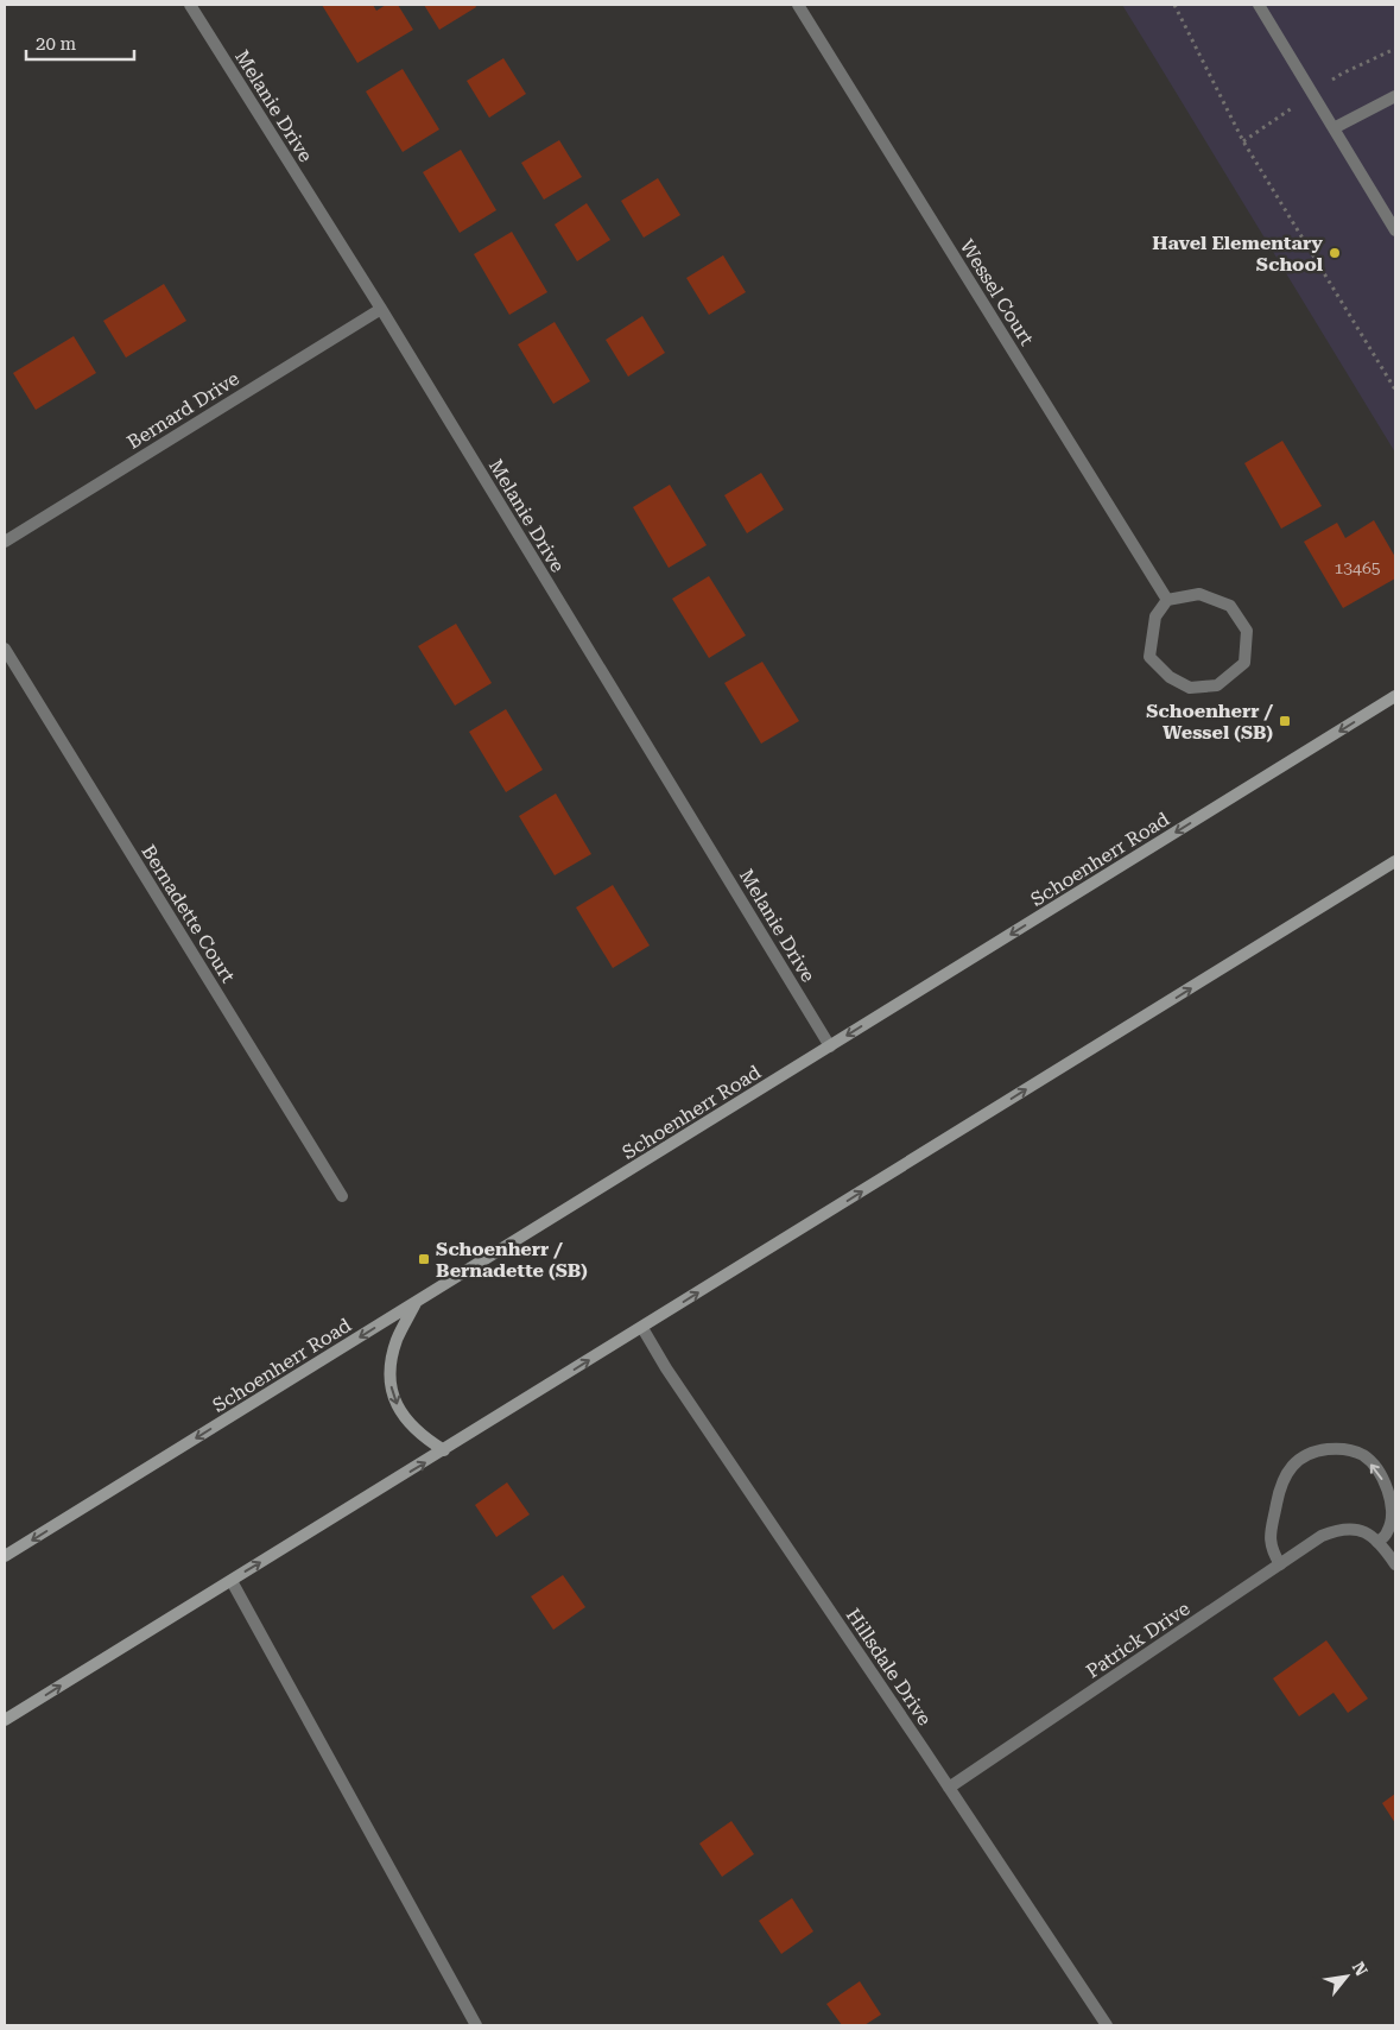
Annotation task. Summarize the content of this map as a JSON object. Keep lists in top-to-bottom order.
{
  "streets": {
    "main road": ["Schoenherr Road"],
    "street": [
      "Melanie Drive",
      "Wessel Court",
      "Bernard Drive",
      "Bernadette Court",
      "Patrick Drive",
      "Hillsdale Drive"
    ]
  },
  "crossings": [
    ["Melanie Drive", "Bernard Drive"],
    ["Melanie Drive", "Schoenherr Road"],
    ["Patrick Drive", "Hillsdale Drive"]
  ],
  "one_way": ["Schoenherr Road"],
  "places": {
    "other": ["Havel Elementary School"],
    "transit": ["Schoenherr / Wessel (SB)", "Schoenherr / Bernadette (SB)"]
  },
  "house_numbers": ["13465"],
  "scale_bar": "20 m",
  "north": "top right"
}
